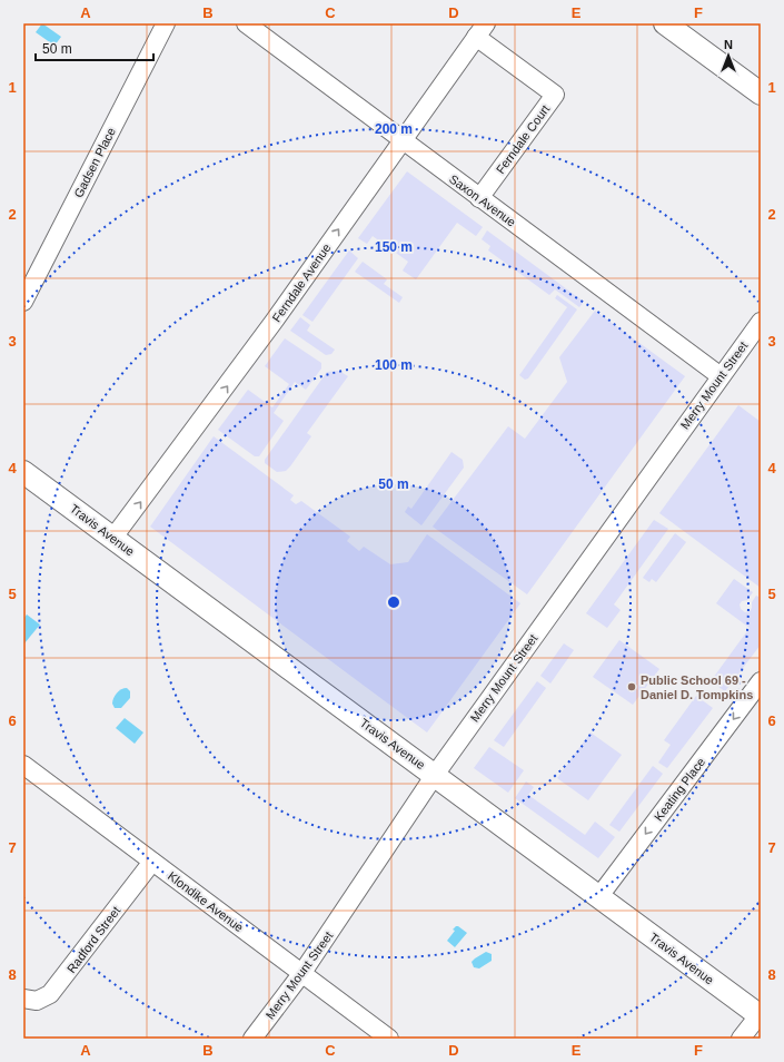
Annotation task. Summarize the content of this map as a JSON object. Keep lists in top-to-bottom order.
{
  "streets": {
    "street": [
      "Ferndale Court",
      "Gadsen Place",
      "Saxon Avenue",
      "Ferndale Avenue",
      "Merry Mount Street",
      "Travis Avenue",
      "Keating Place",
      "Klondike Avenue",
      "Radford Street"
    ]
  },
  "crossings": [
    ["Ferndale Court", "Saxon Avenue"],
    ["Ferndale Court", "Ferndale Avenue"],
    ["Saxon Avenue", "Ferndale Avenue"],
    ["Saxon Avenue", "Merry Mount Street"],
    ["Ferndale Avenue", "Travis Avenue"],
    ["Merry Mount Street", "Travis Avenue"],
    ["Merry Mount Street", "Klondike Avenue"],
    ["Travis Avenue", "Keating Place"],
    ["Klondike Avenue", "Radford Street"]
  ],
  "one_way": ["Ferndale Avenue", "Keating Place"],
  "places": ["Public School 69 - Daniel D. Tompkins"],
  "scale_bar": "50 m",
  "north": "top",
  "grid": {
    "columns": [
      "A",
      "B",
      "C",
      "D",
      "E",
      "F"
    ],
    "rows": [
      "1",
      "2",
      "3",
      "4",
      "5",
      "6",
      "7",
      "8"
    ]
  },
  "rings": [
    "200 m",
    "150 m",
    "100 m",
    "50 m"
  ]
}
